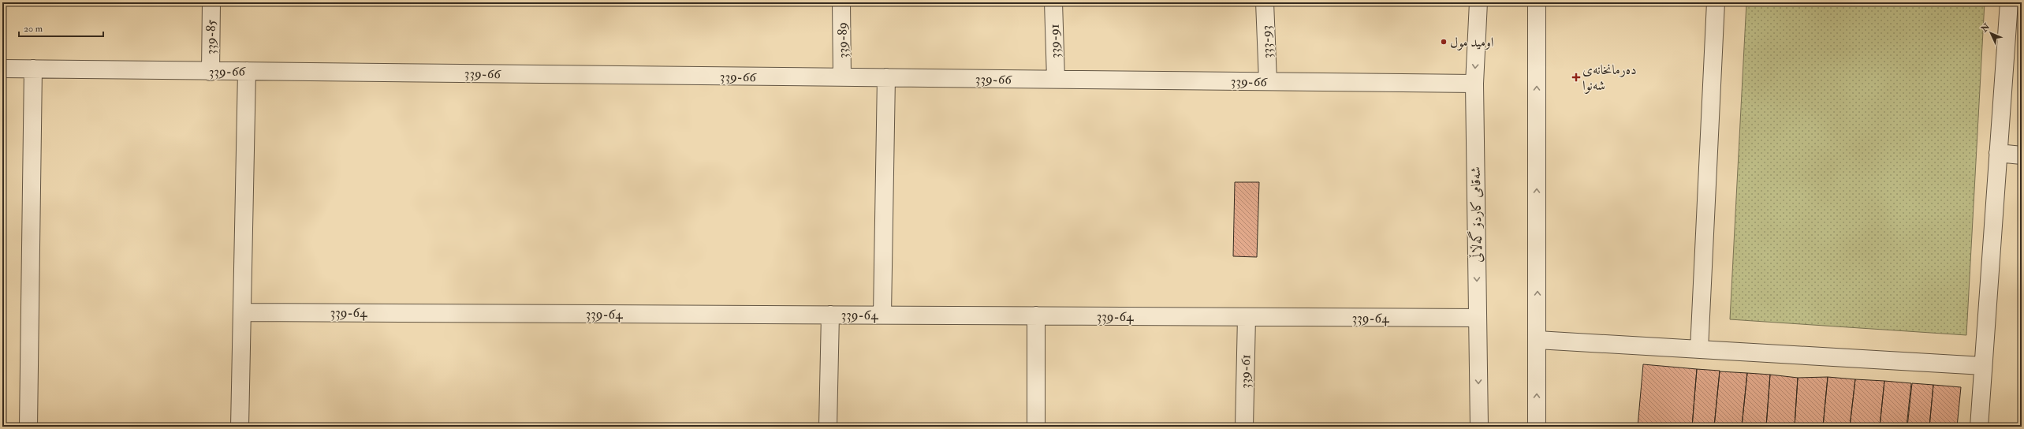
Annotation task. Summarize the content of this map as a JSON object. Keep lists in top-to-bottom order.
{
  "streets": {
    "street": [
      "339-85",
      "339-89",
      "339-91",
      "333-93",
      "339-66",
      "شەقامی کاردۆ گەڵاڵی",
      "339-64",
      "339-61"
    ]
  },
  "crossings": [
    ["339-85", "339-66"],
    ["339-89", "339-66"],
    ["339-91", "339-66"],
    ["333-93", "339-66"],
    ["339-66", "شەقامی کاردۆ گەڵاڵی"],
    ["شەقامی کاردۆ گەڵاڵی", "339-64"],
    ["339-64", "339-61"]
  ],
  "places": {
    "other": ["اوميد مول"],
    "health": ["دەرمانخانەی شەنوا"]
  },
  "scale_bar": "20 m",
  "north": "top left"
}
